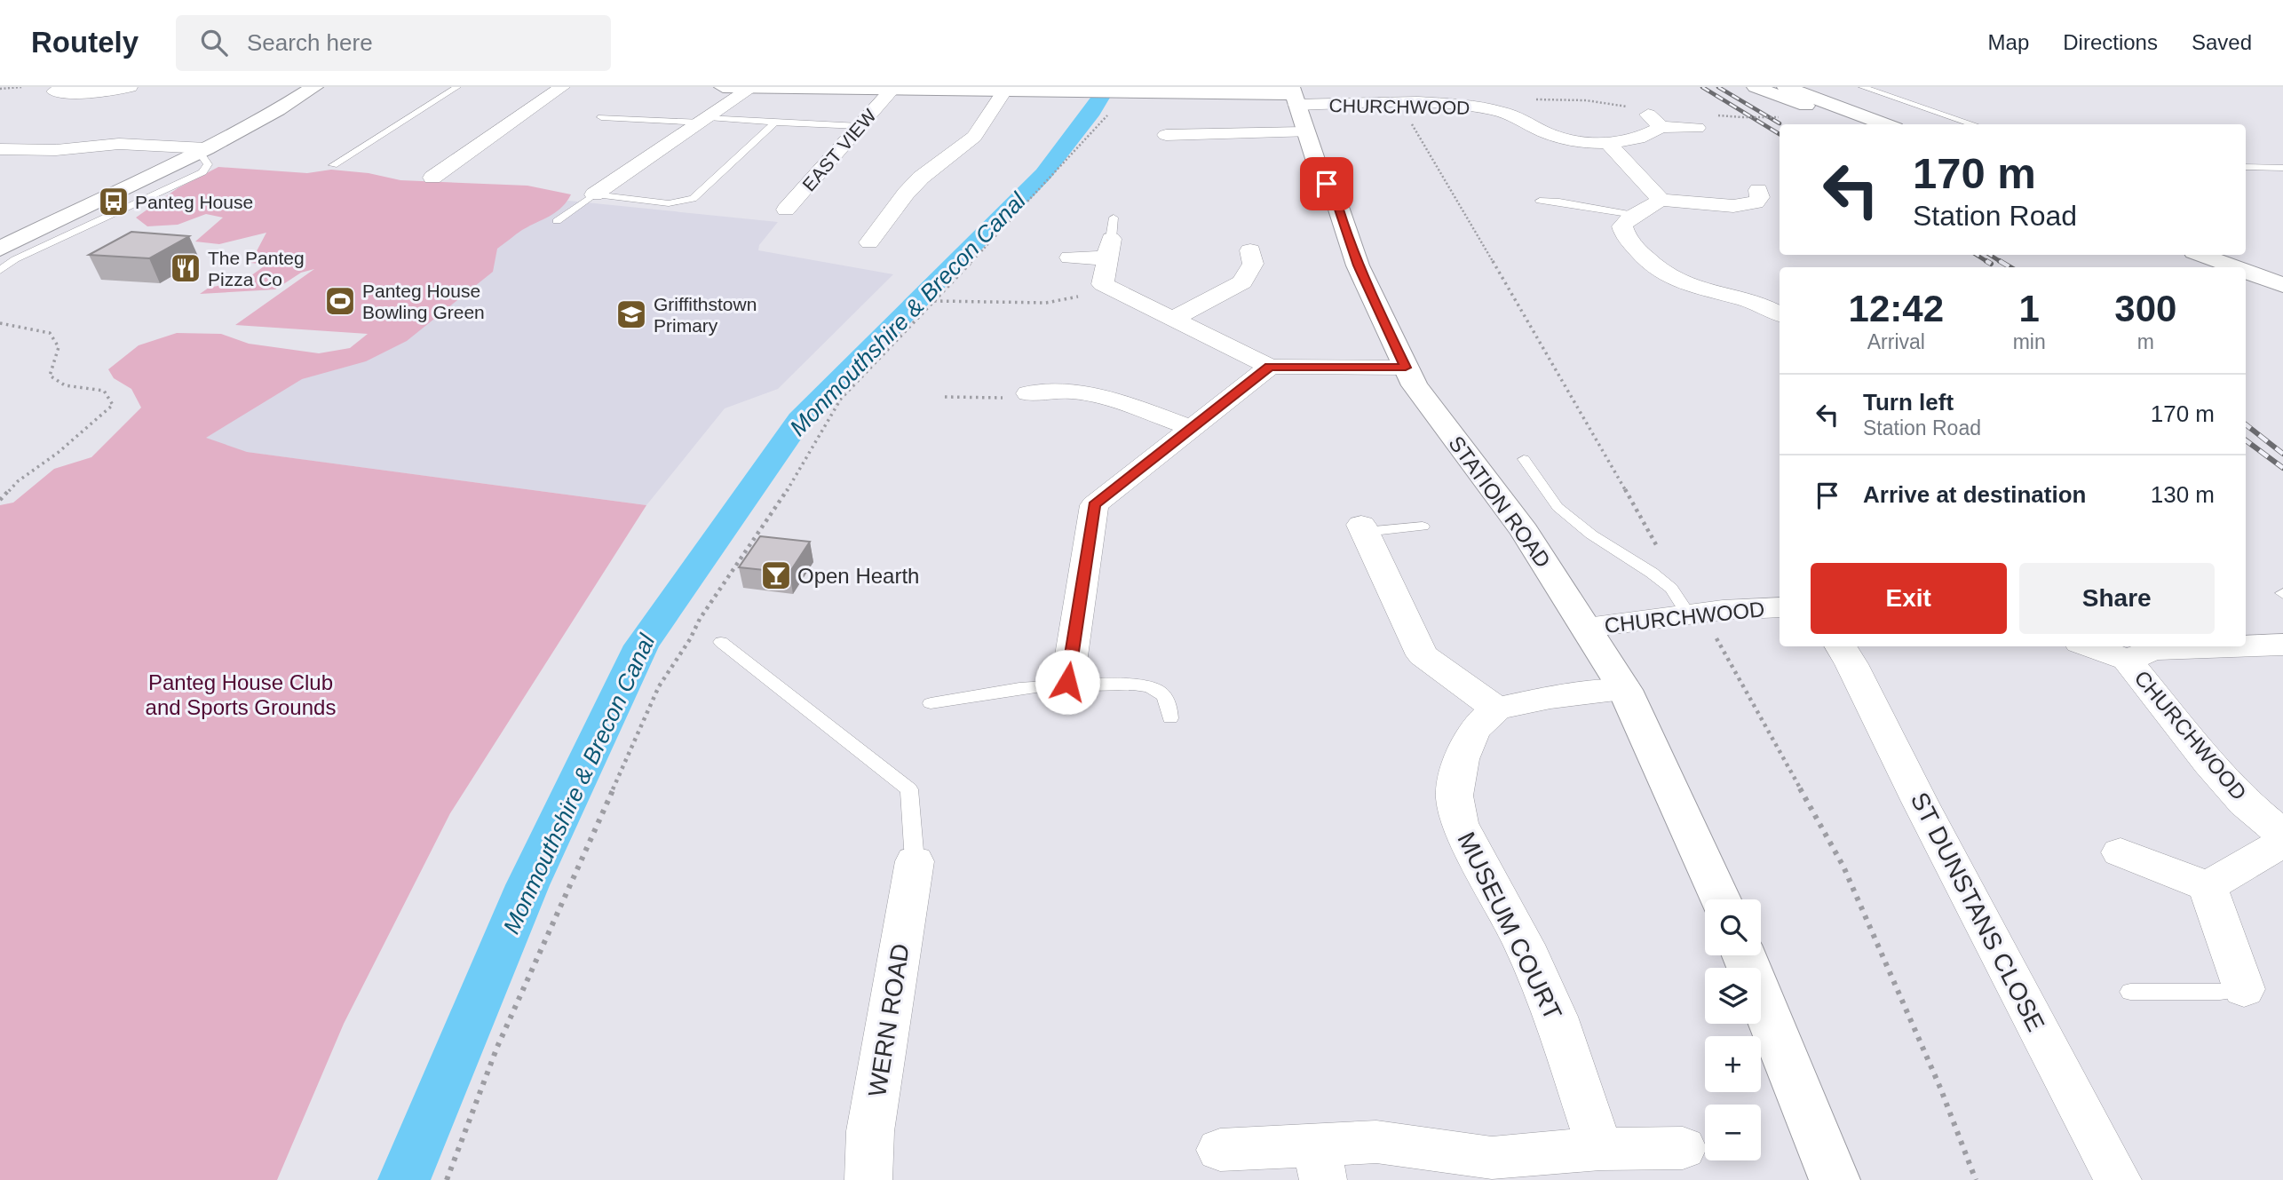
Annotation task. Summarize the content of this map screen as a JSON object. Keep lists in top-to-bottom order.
{
  "streets": {
    "main road": ["STATION ROAD"],
    "street": [
      "CHURCHWOOD",
      "EAST VIEW",
      "ST DUNSTANS CLOSE",
      "MUSEUM COURT",
      "WERN ROAD"
    ]
  },
  "crossings": [
    ["CHURCHWOOD", "STATION ROAD"]
  ],
  "water": ["Monmouthshire & Brecon Canal"],
  "parks": ["Panteg House Club and Sports Grounds"],
  "places": {
    "bus stop": ["Panteg House"],
    "restaurant": ["The Panteg Pizza Co"],
    "sports": ["Panteg House Bowling Green"],
    "school or university": ["Griffithstown Primary"],
    "bar": ["Open Hearth"]
  },
  "page": {
    "header": "Routely",
    "search": "Search here",
    "nav": ["Map", "Directions", "Saved"],
    "turn": ["170 m", "Station Road"],
    "eta": [
      "12:42",
      "Arrival",
      "1",
      "min",
      "300",
      "m"
    ],
    "list": [
      {
        "name": "Turn left",
        "note": "Station Road",
        "value": "170 m"
      },
      {
        "name": "Arrive at destination",
        "value": "130 m"
      }
    ],
    "buttons": ["Exit", "Share"],
    "map_buttons": ["+", "−"]
  }
}
